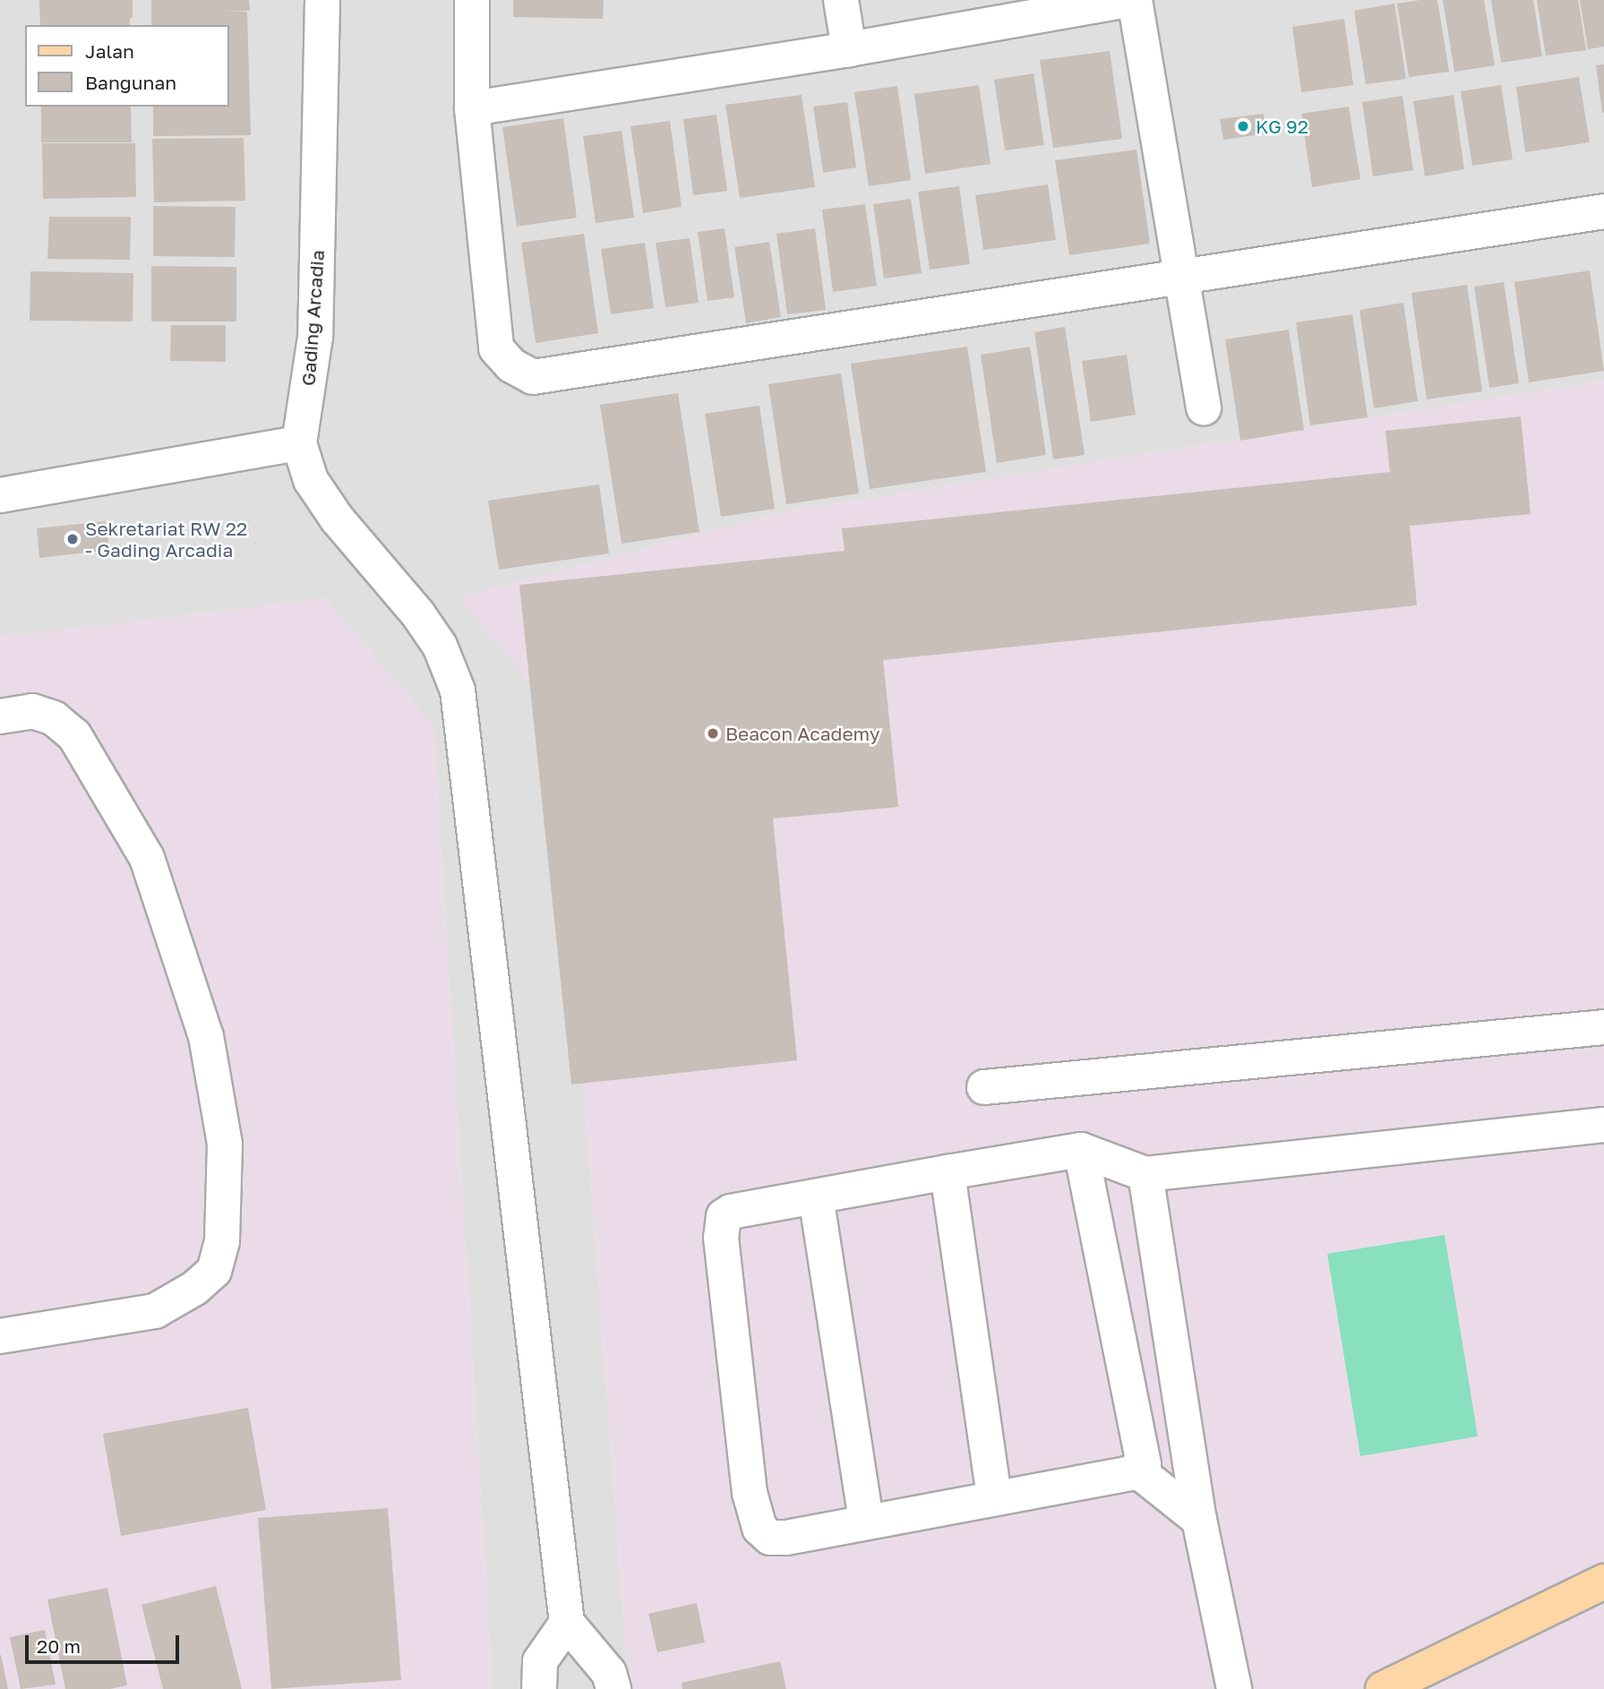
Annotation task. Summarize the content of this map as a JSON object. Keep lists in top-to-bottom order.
{
  "streets": {
    "street": ["Gading Arcadia"]
  },
  "places": ["KG 92", "Sekretariat RW 22 - Gading Arcadia", "Beacon Academy"],
  "legend": ["Jalan", "Bangunan"],
  "scale_bar": "20 m"
}
